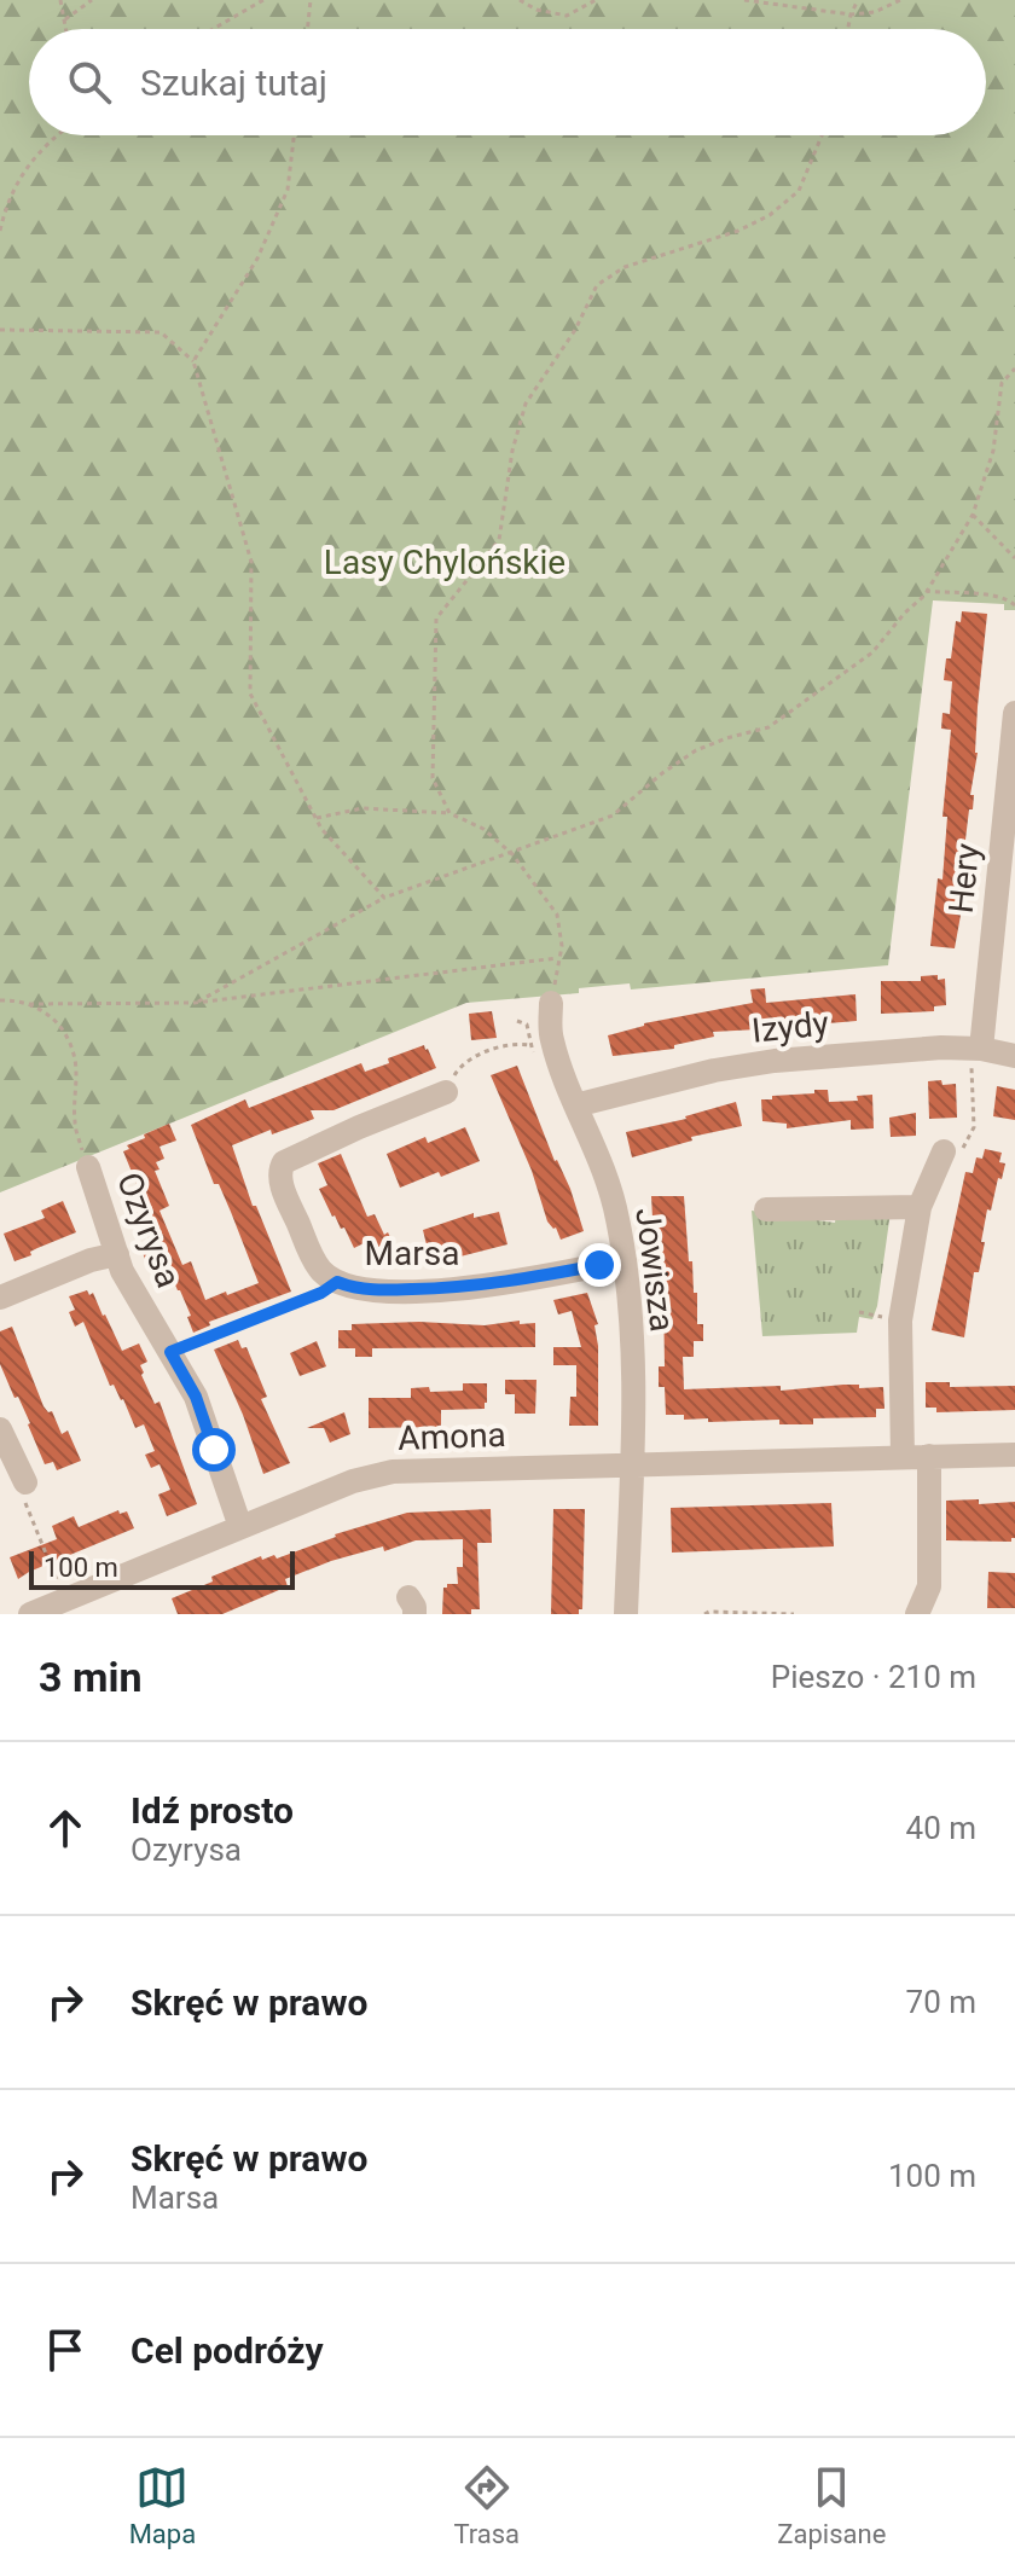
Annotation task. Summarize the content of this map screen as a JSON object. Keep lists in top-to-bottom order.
{
  "streets": {
    "street": [
      "Hery",
      "Izydy",
      "Ozyrysa",
      "Marsa",
      "Jowisza",
      "Amona"
    ]
  },
  "crossings": [
    ["Hery", "Izydy"],
    ["Izydy", "Jowisza"],
    ["Ozyrysa", "Amona"],
    ["Marsa", "Jowisza"],
    ["Jowisza", "Amona"]
  ],
  "parks": ["Lasy Chylońskie"],
  "scale_bar": "100 m",
  "page": {
    "search": "Szukaj tutaj",
    "scale": "100 m",
    "heading": ["3 min", "Pieszo · 210 m"],
    "list": [
      ["Idź prosto", "Ozyrysa", "40 m"],
      ["Skręć w prawo", "70 m"],
      ["Skręć w prawo", "Marsa", "100 m"],
      "Cel podróży"
    ],
    "nav": ["Mapa", "Trasa", "Zapisane"]
  }
}
